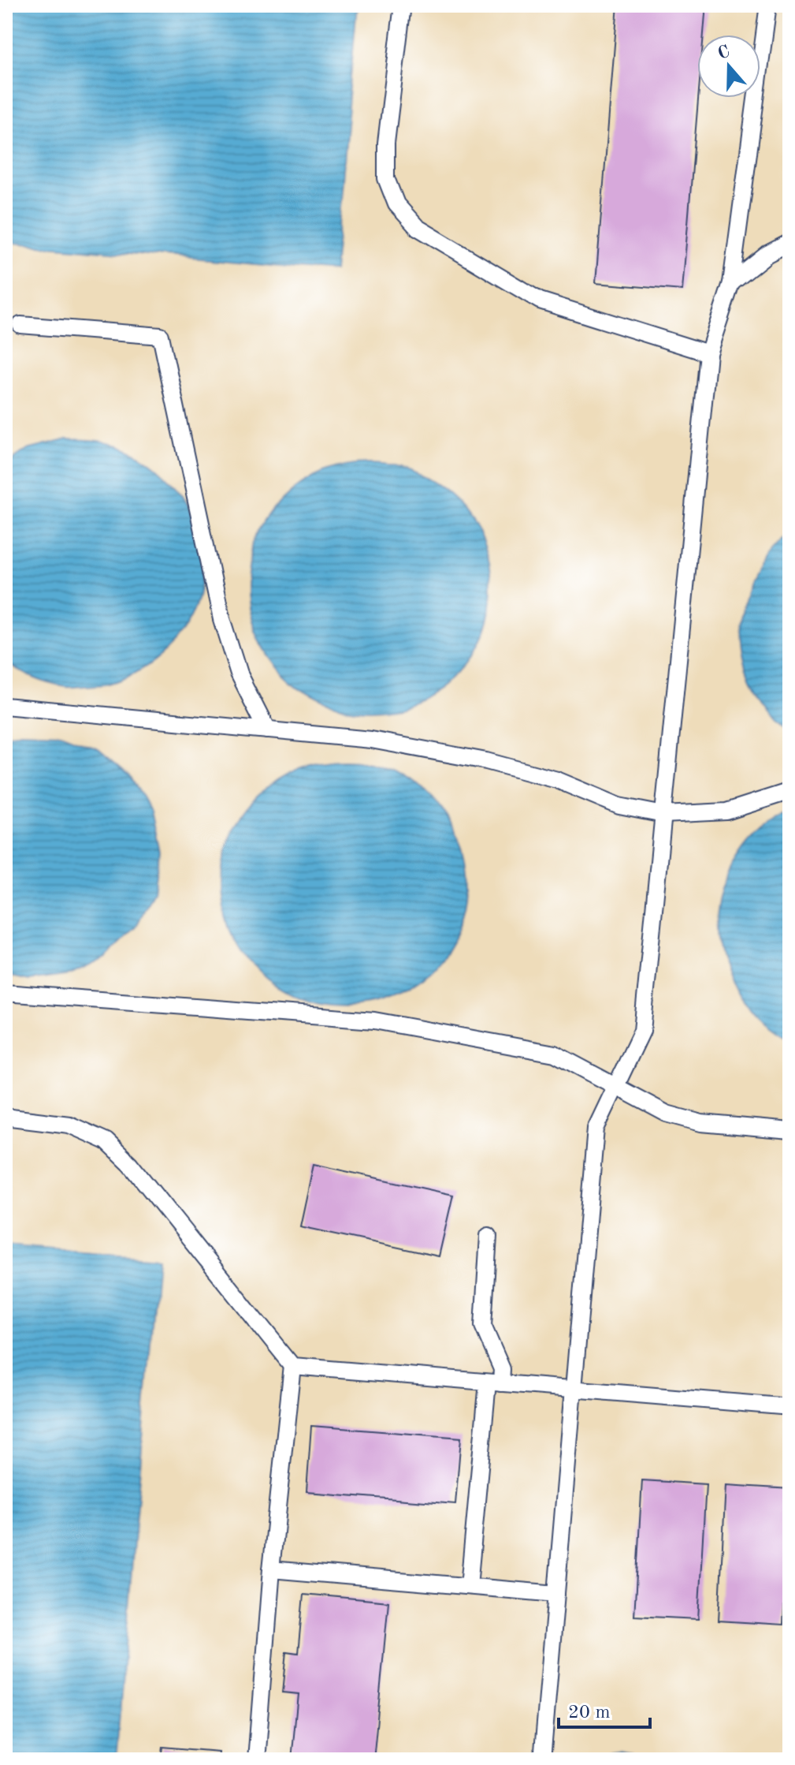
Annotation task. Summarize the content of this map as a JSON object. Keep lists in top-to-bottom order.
{
  "scale_bar": "20 m",
  "north": "top"
}
